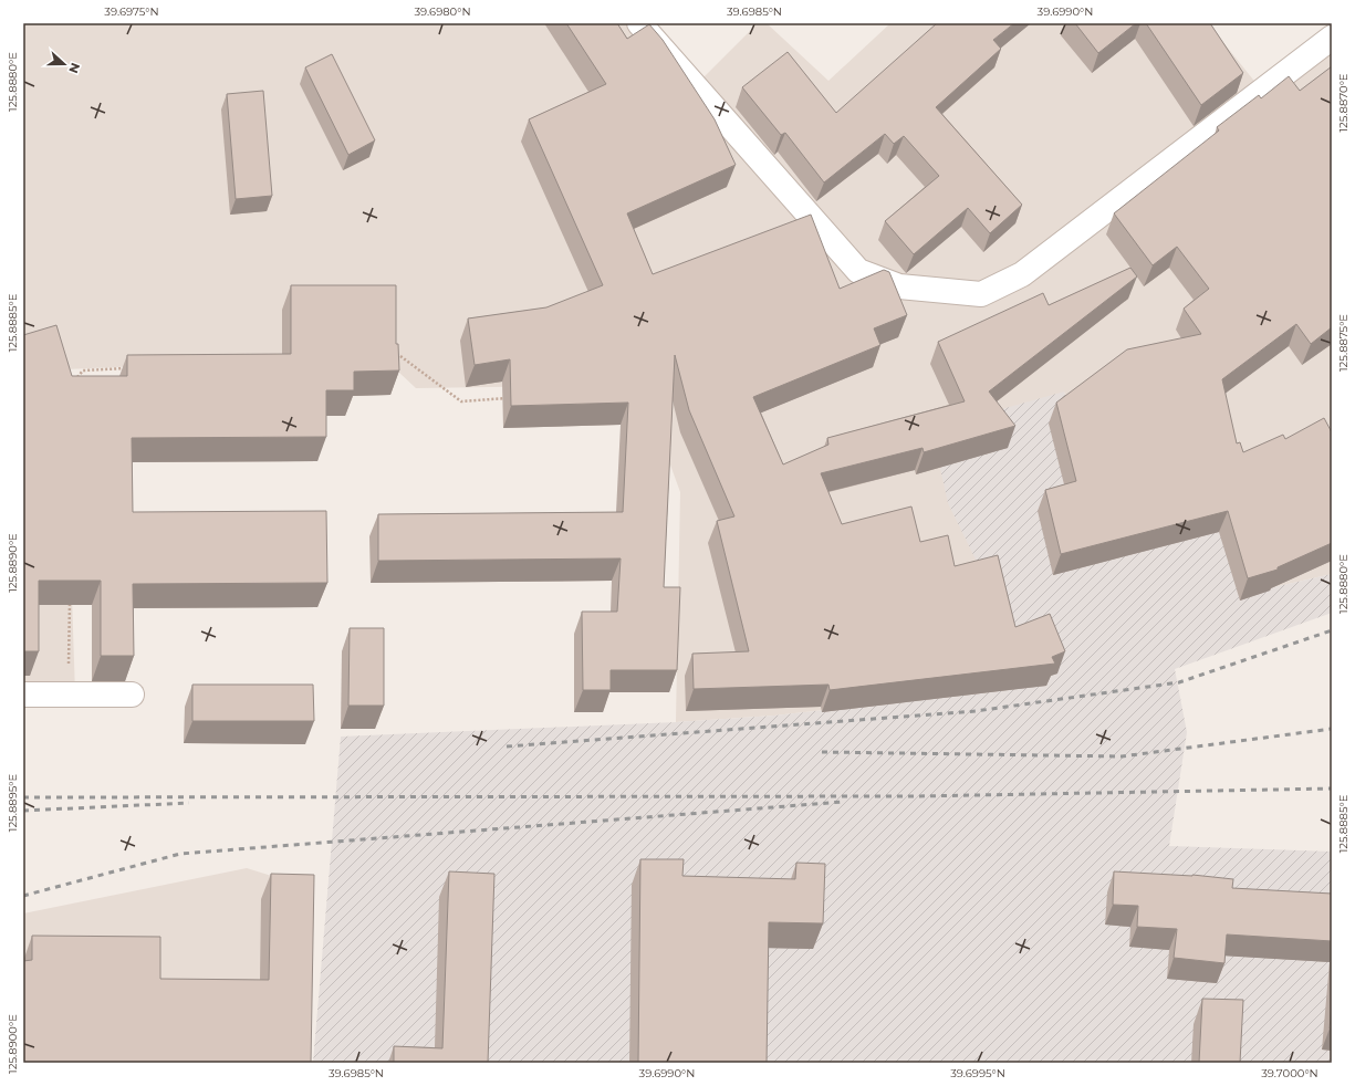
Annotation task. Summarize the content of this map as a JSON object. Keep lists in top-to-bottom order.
{
  "north": "right",
  "coordinates": [
    "39.6975°N",
    "39.6980°N",
    "39.6985°N",
    "39.6990°N",
    "125.8880°E",
    "125.8870°E",
    "125.8885°E",
    "125.8875°E",
    "125.8890°E",
    "125.8895°E",
    "125.8900°E",
    "39.6995°N",
    "39.7000°N"
  ]
}
